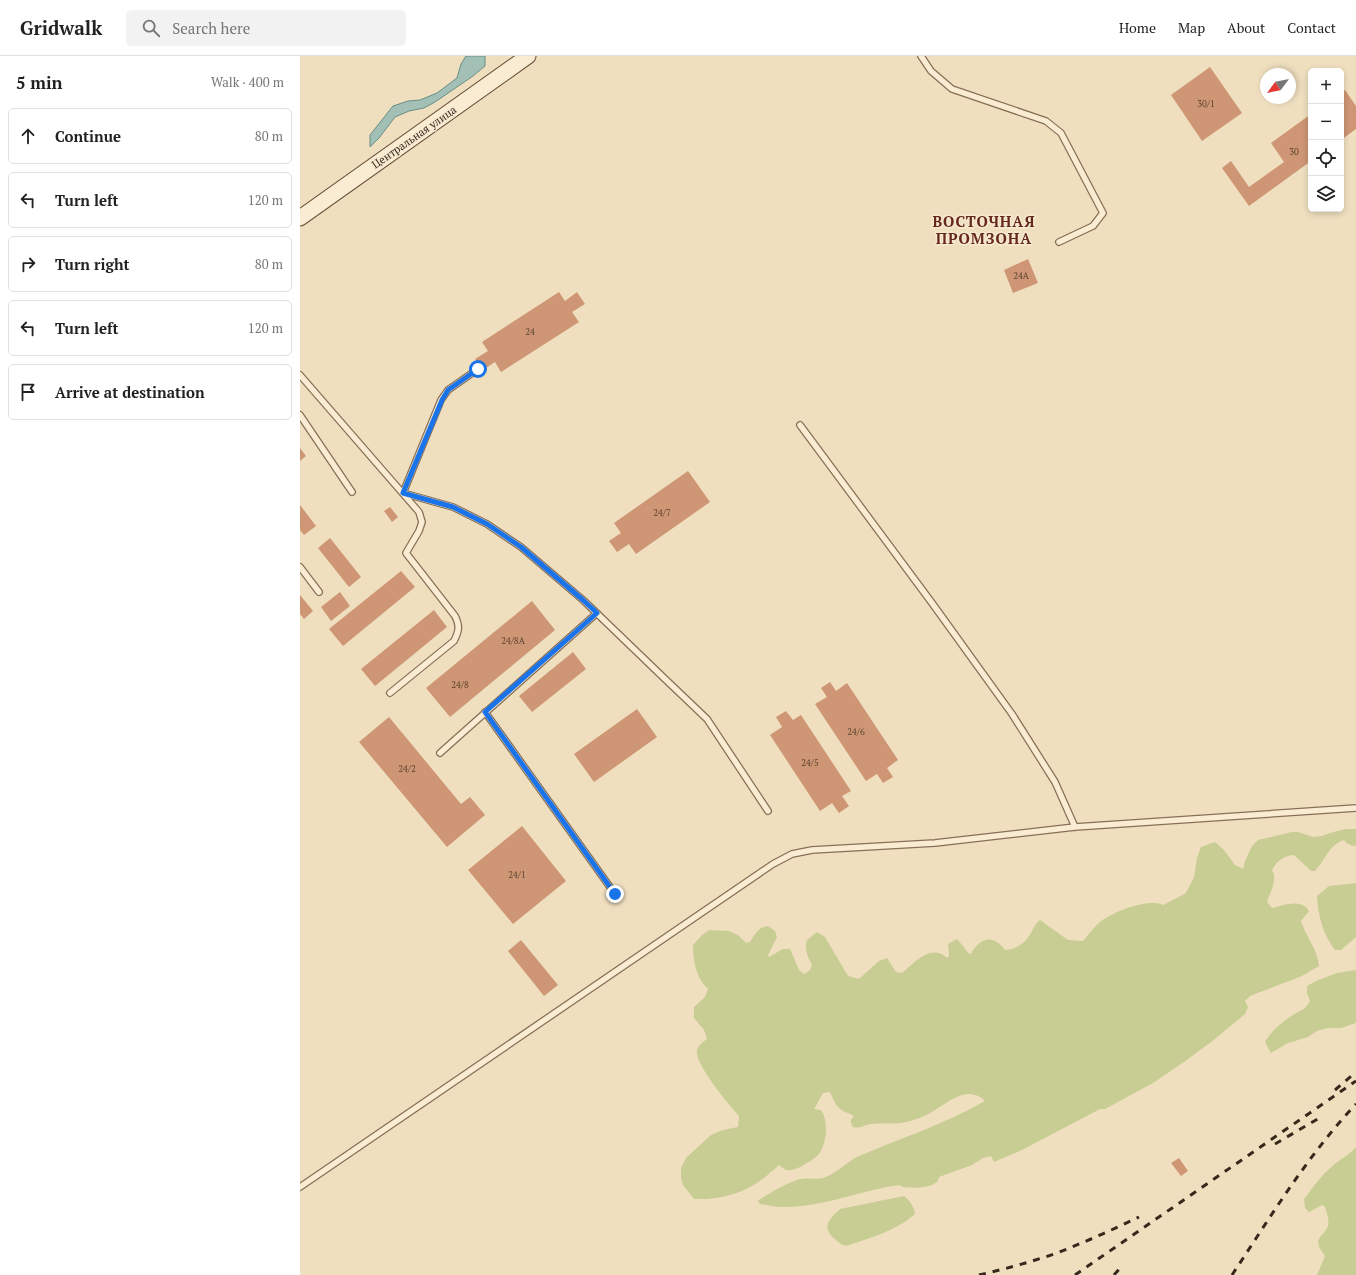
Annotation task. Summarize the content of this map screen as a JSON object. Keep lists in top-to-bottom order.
{
  "streets": {
    "street": ["Центральная улица"]
  },
  "districts": ["ВОСТОЧНАЯ ПРОМЗОНА"],
  "house_numbers": [
    "30/1",
    "30",
    "24А",
    "24",
    "24/7",
    "24/8А",
    "24/8",
    "24/6",
    "24/5",
    "24/2",
    "24/1"
  ],
  "north": "bottom left",
  "page": {
    "header": "Gridwalk",
    "search": "Search here",
    "nav": [
      "Home",
      "Map",
      "About",
      "Contact"
    ],
    "heading": ["5 min", "Walk · 400 m"],
    "map_buttons": ["+", "−"],
    "list": [
      ["Continue", "80 m"],
      ["Turn left", "120 m"],
      ["Turn right", "80 m"],
      ["Turn left", "120 m"],
      "Arrive at destination"
    ]
  }
}
